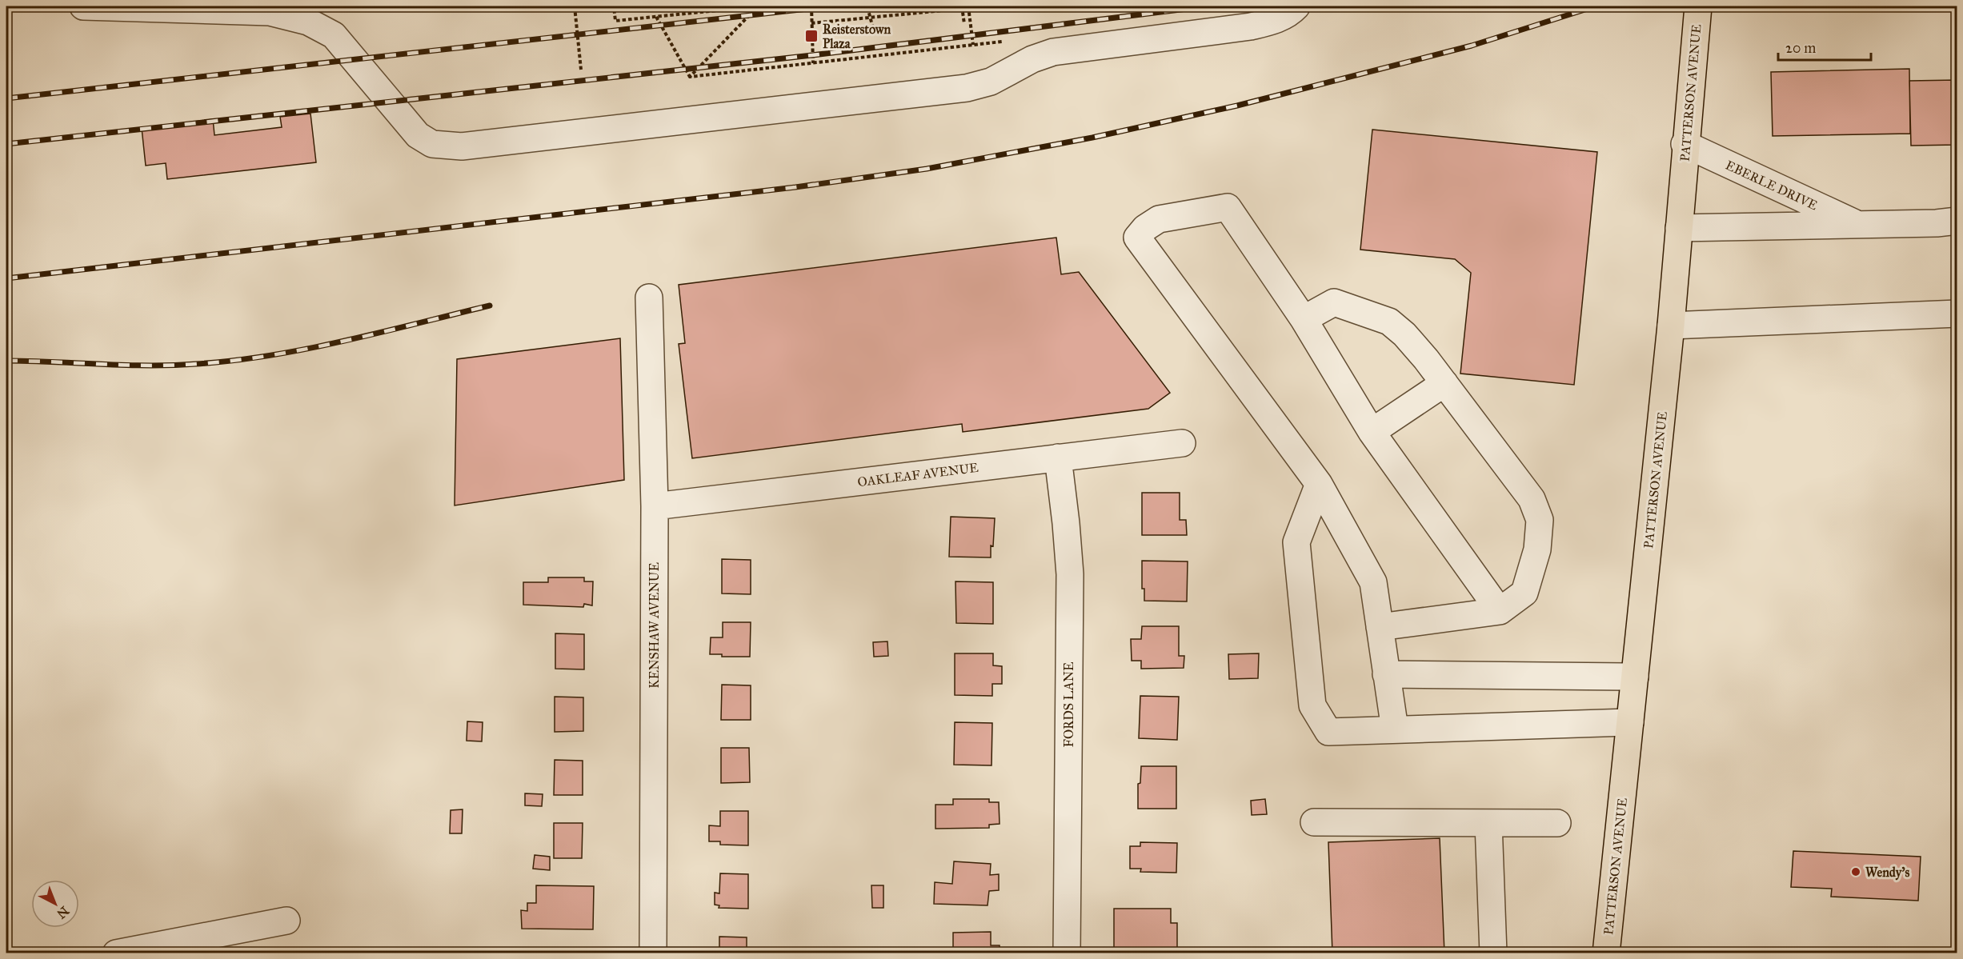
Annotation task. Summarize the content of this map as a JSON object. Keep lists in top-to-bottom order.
{
  "streets": {
    "main road": ["PATTERSON AVENUE"],
    "street": [
      "EBERLE DRIVE",
      "OAKLEAF AVENUE",
      "KENSHAW AVENUE",
      "FORDS LANE"
    ]
  },
  "crossings": [
    ["PATTERSON AVENUE", "EBERLE DRIVE"],
    ["OAKLEAF AVENUE", "KENSHAW AVENUE"],
    ["OAKLEAF AVENUE", "FORDS LANE"]
  ],
  "places": {
    "transit": ["Reisterstown Plaza"],
    "other": ["Wendy's"]
  },
  "scale_bar": "20 m",
  "north": "bottom right"
}
